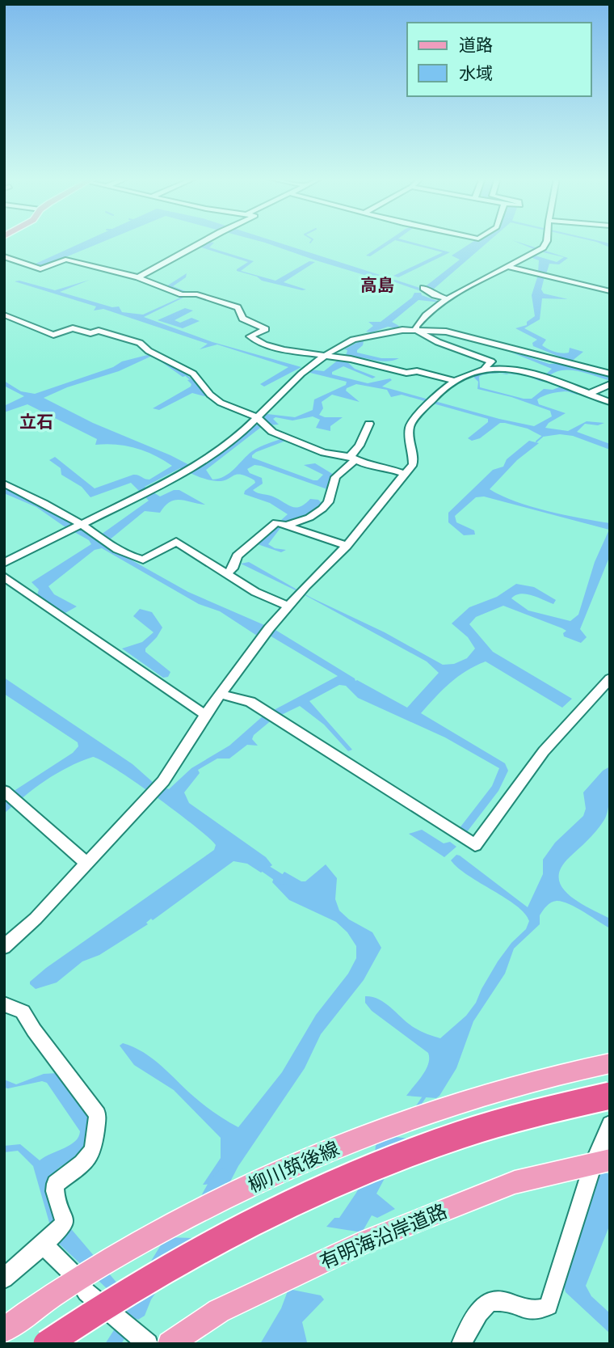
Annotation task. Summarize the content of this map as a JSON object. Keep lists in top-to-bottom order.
{
  "streets": {
    "main road": ["柳川筑後線", "有明海沿岸道路"]
  },
  "districts": ["高島", "立石"],
  "legend": ["道路", "水域"]
}
